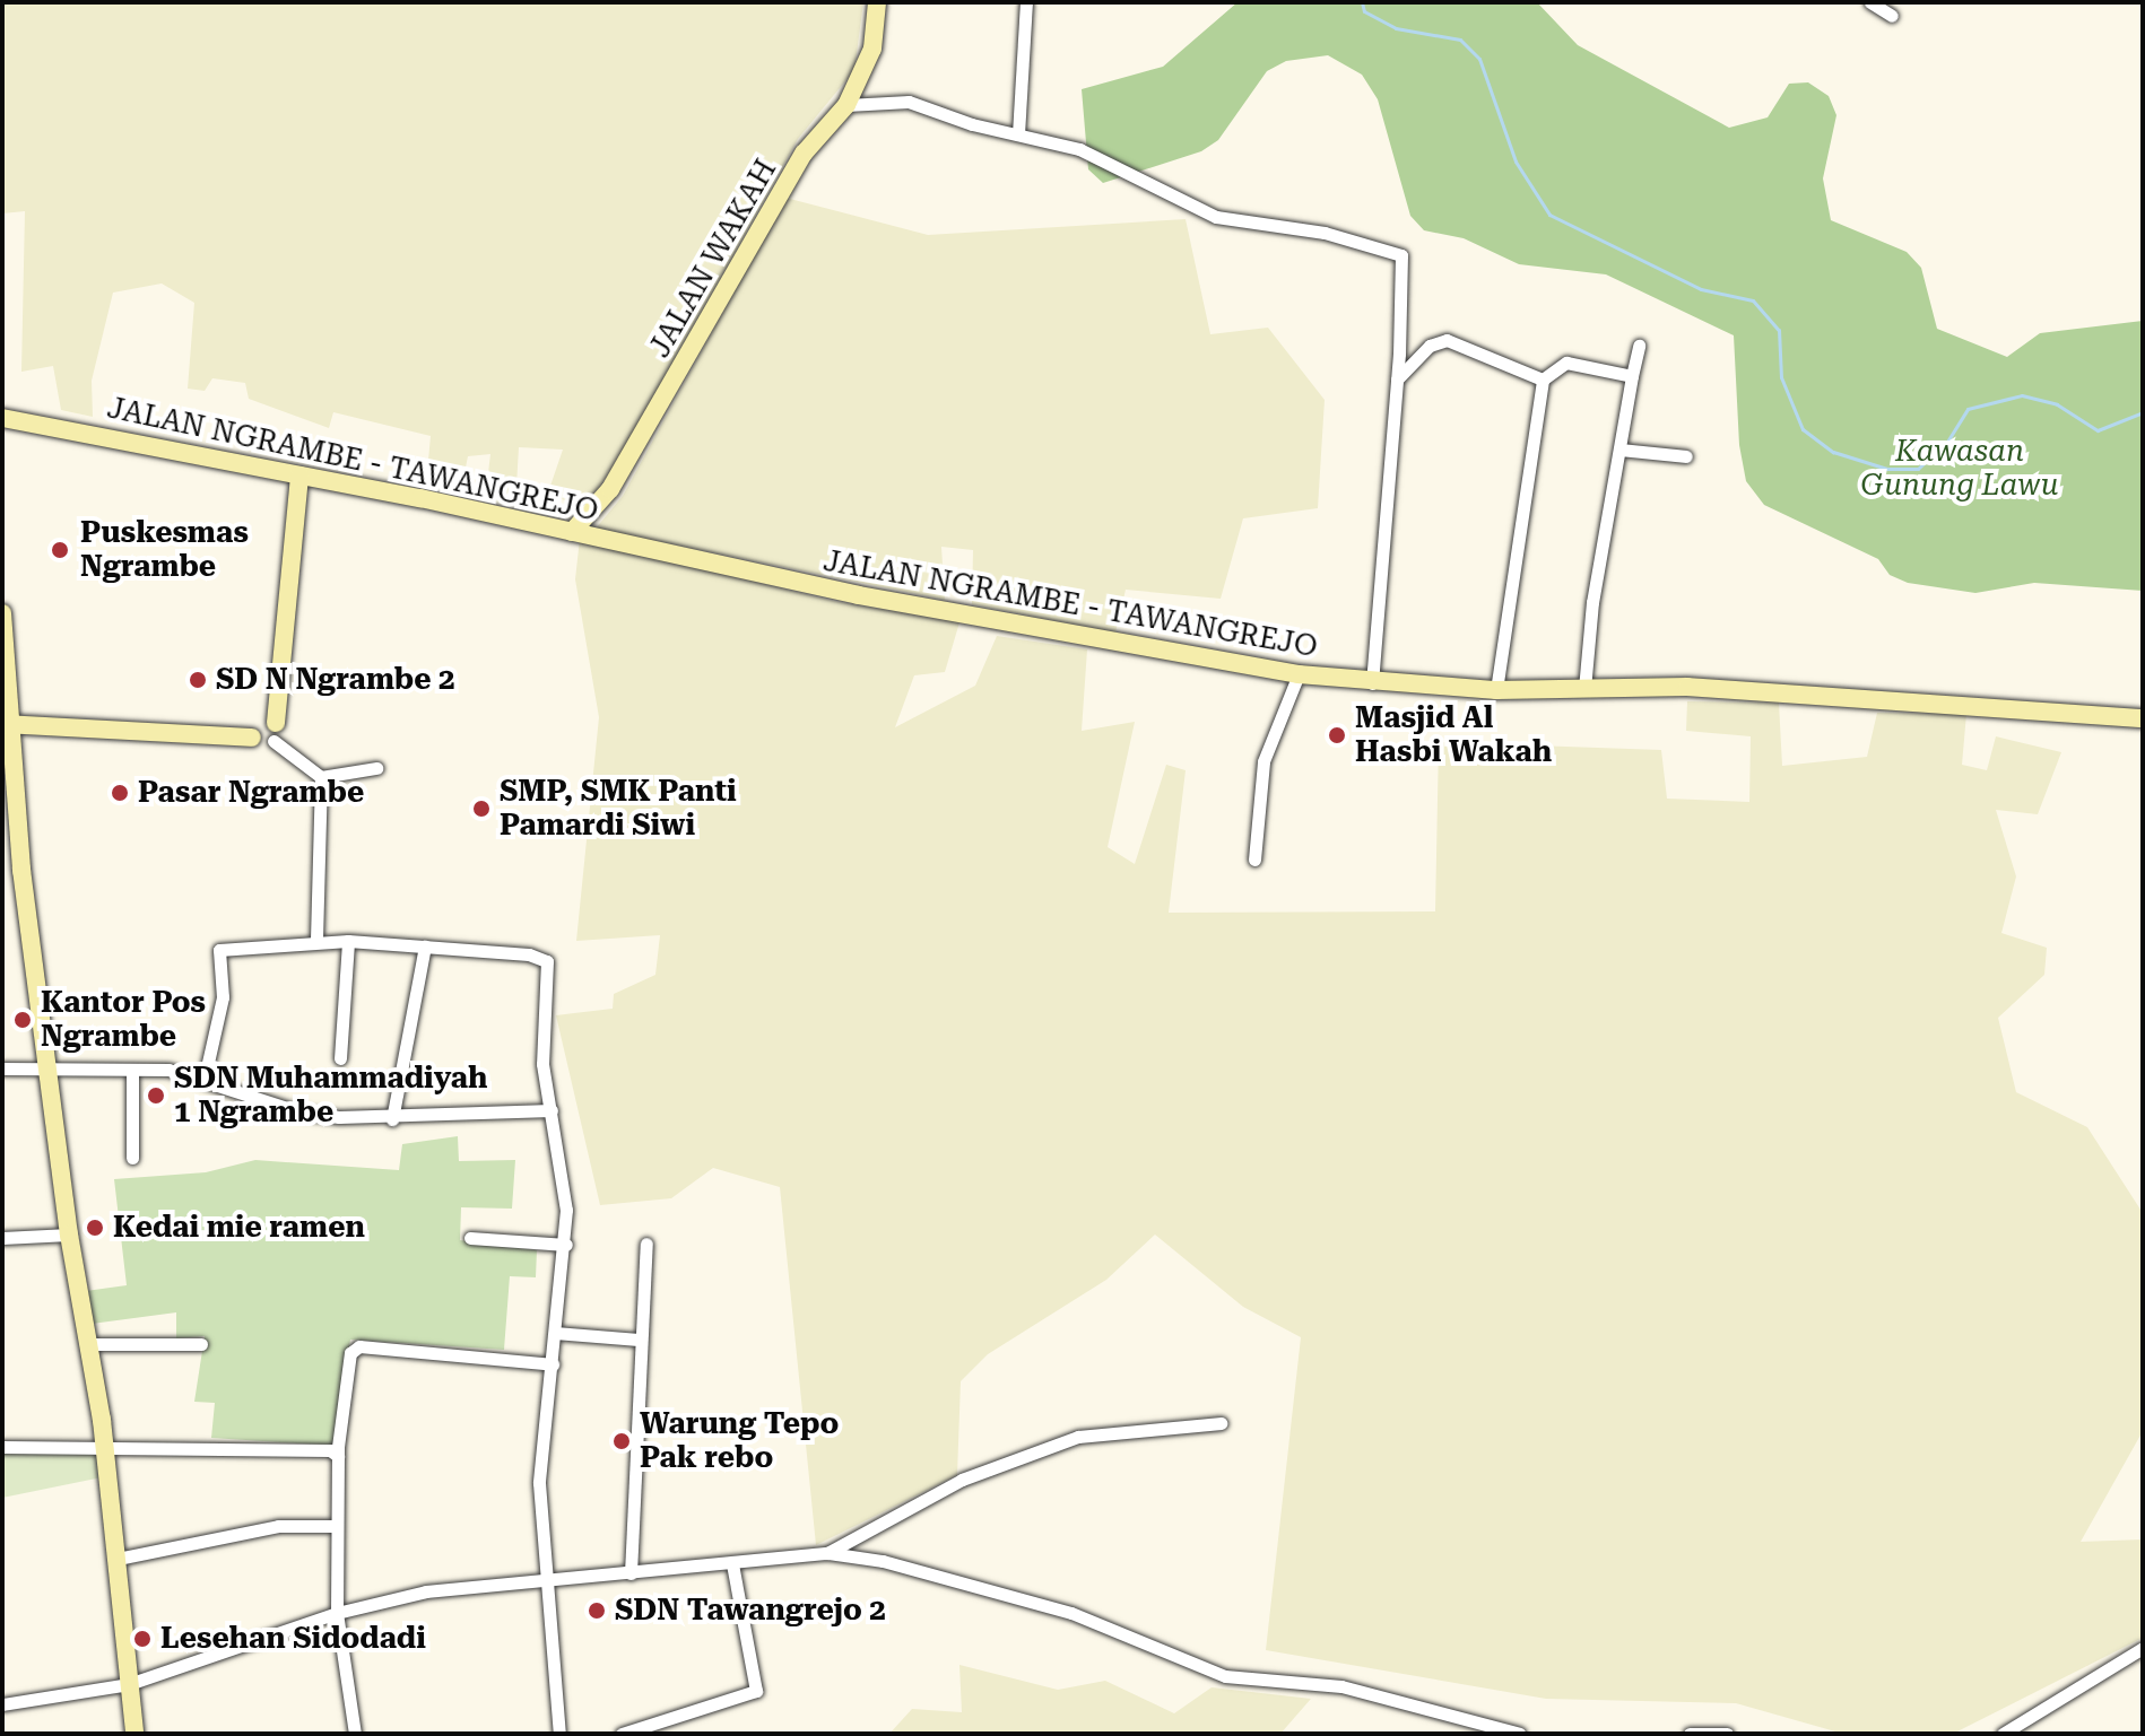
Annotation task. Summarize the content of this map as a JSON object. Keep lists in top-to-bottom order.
{
  "streets": {
    "main road": ["JALAN WAKAH", "JALAN NGRAMBE - TAWANGREJO"]
  },
  "crossings": [
    ["JALAN WAKAH", "JALAN NGRAMBE - TAWANGREJO"]
  ],
  "parks": ["Kawasan Gunung Lawu"],
  "places": [
    "Puskesmas Ngrambe",
    "SD N Ngrambe 2",
    "Masjid Al Hasbi Wakah",
    "Pasar Ngrambe",
    "SMP, SMK Panti Pamardi Siwi",
    "Kantor Pos Ngrambe",
    "SDN Muhammadiyah 1 Ngrambe",
    "Kedai mie ramen",
    "Warung Tepo Pak rebo",
    "SDN Tawangrejo 2",
    "Lesehan Sidodadi"
  ]
}
